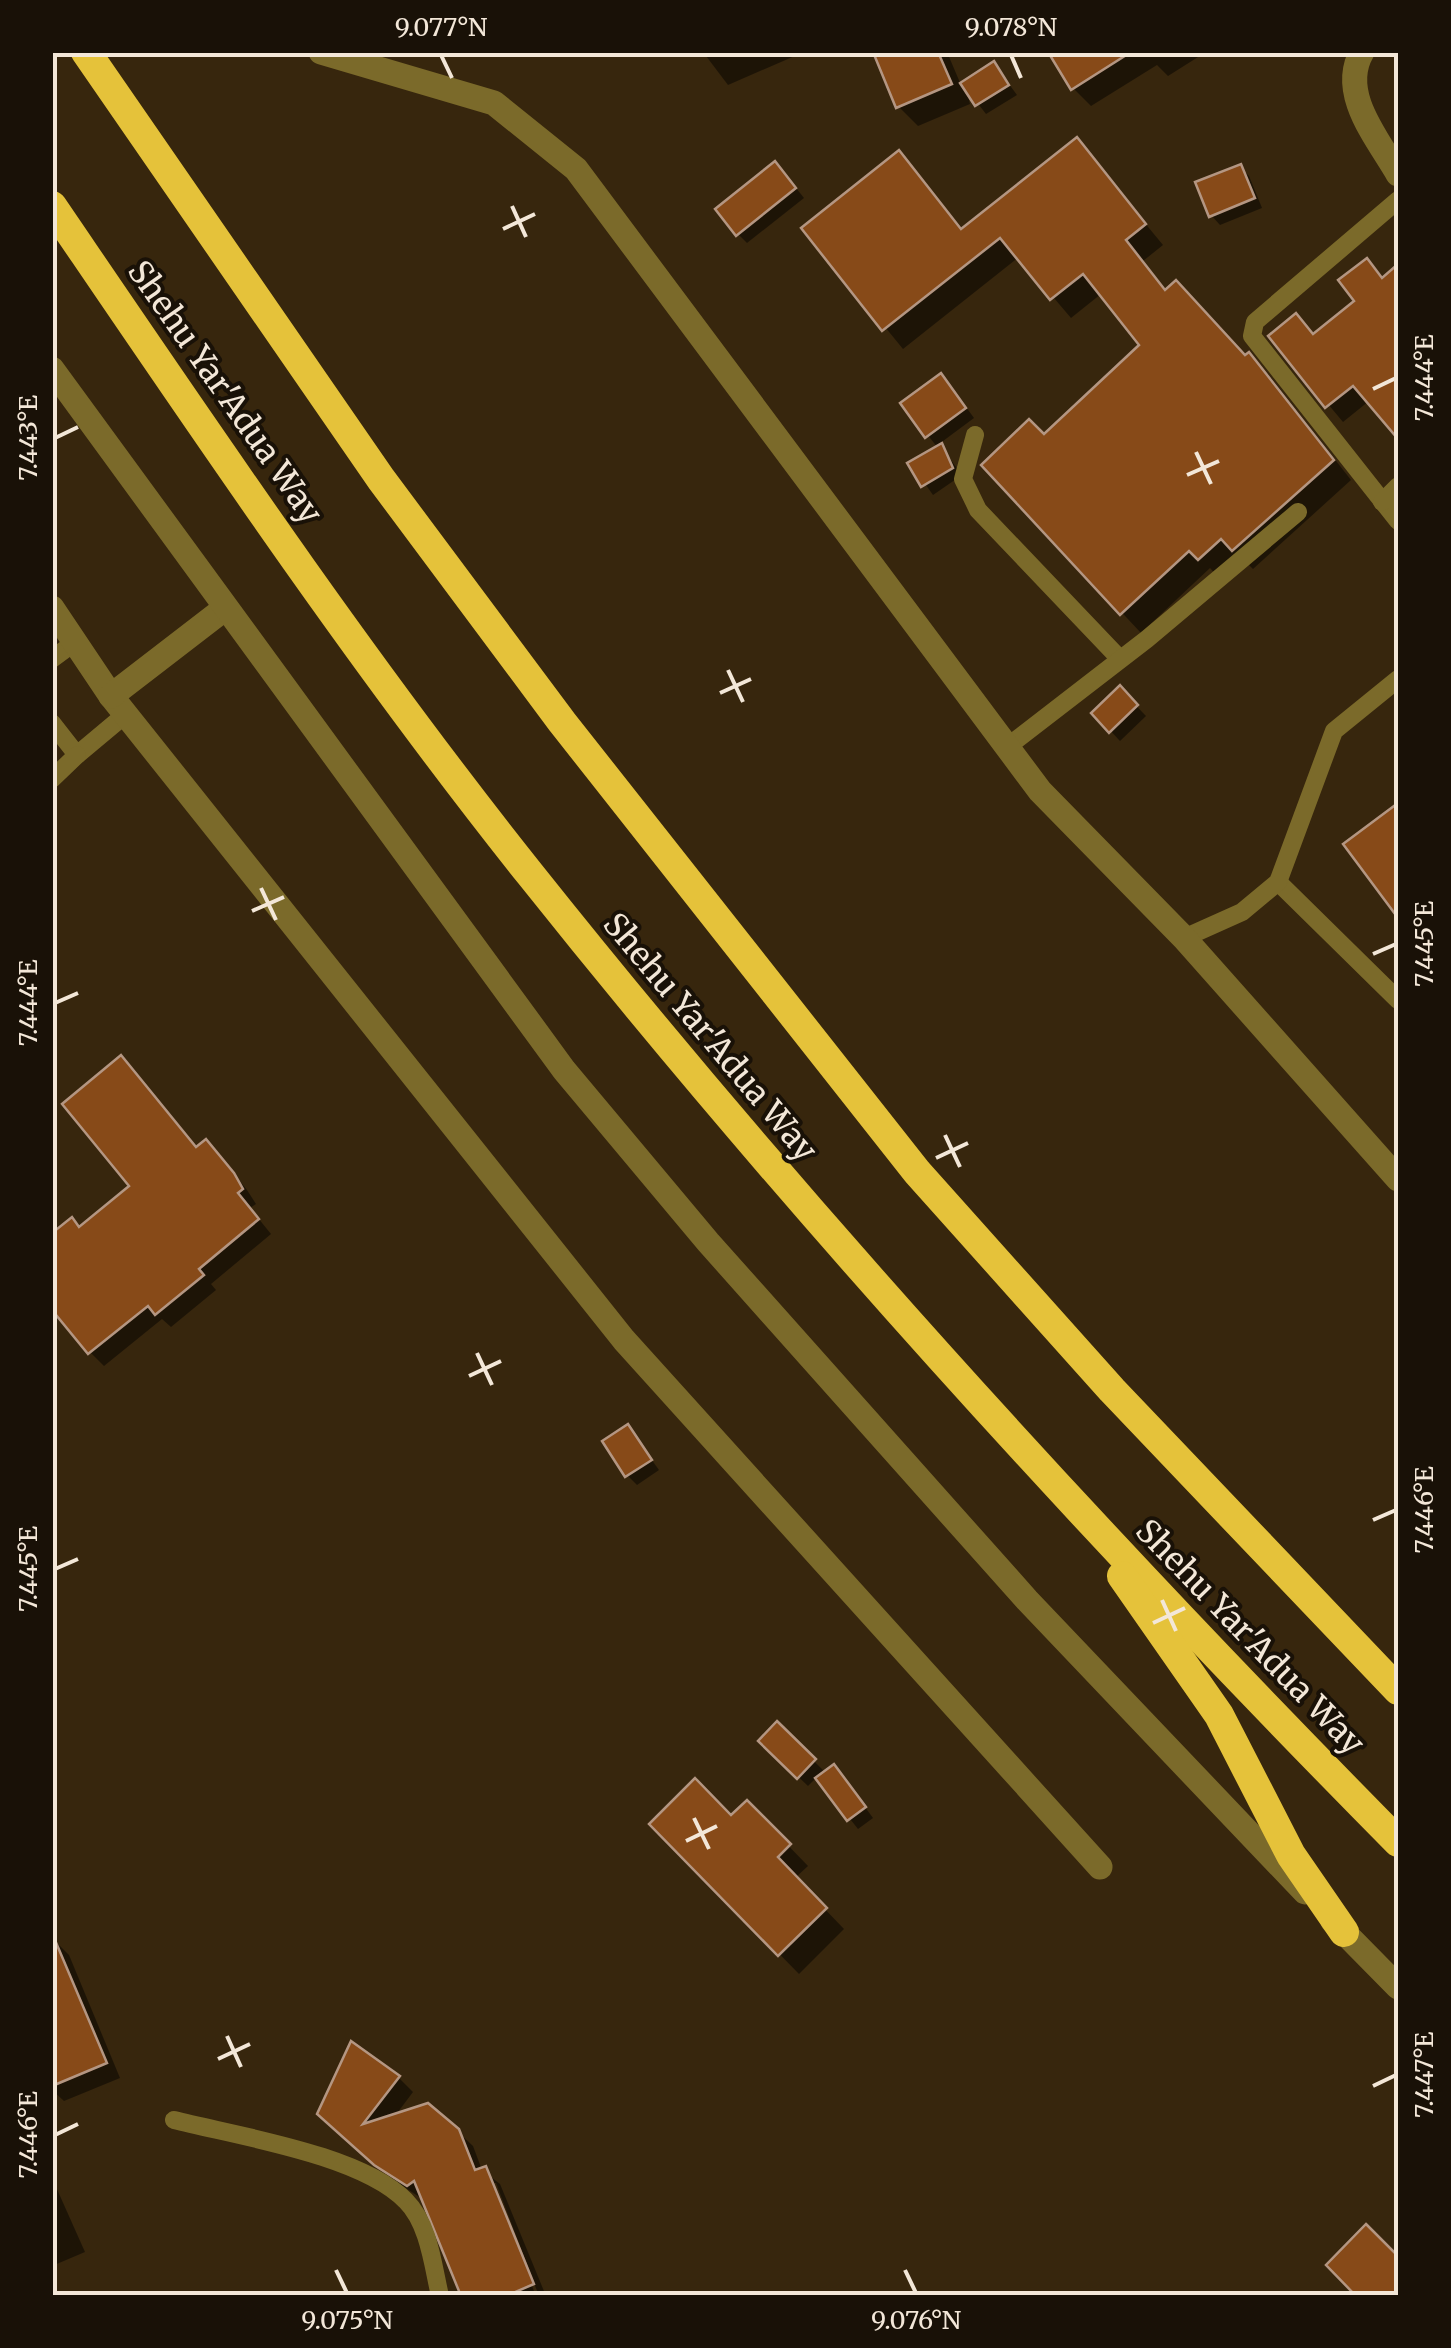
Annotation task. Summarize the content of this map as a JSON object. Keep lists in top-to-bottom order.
{
  "streets": {
    "highway": ["Shehu Yar'Adua Way"]
  },
  "coordinates": [
    "9.077°N",
    "9.078°N",
    "7.444°E",
    "7.443°E",
    "7.445°E",
    "7.446°E",
    "7.447°E",
    "9.075°N",
    "9.076°N"
  ]
}
